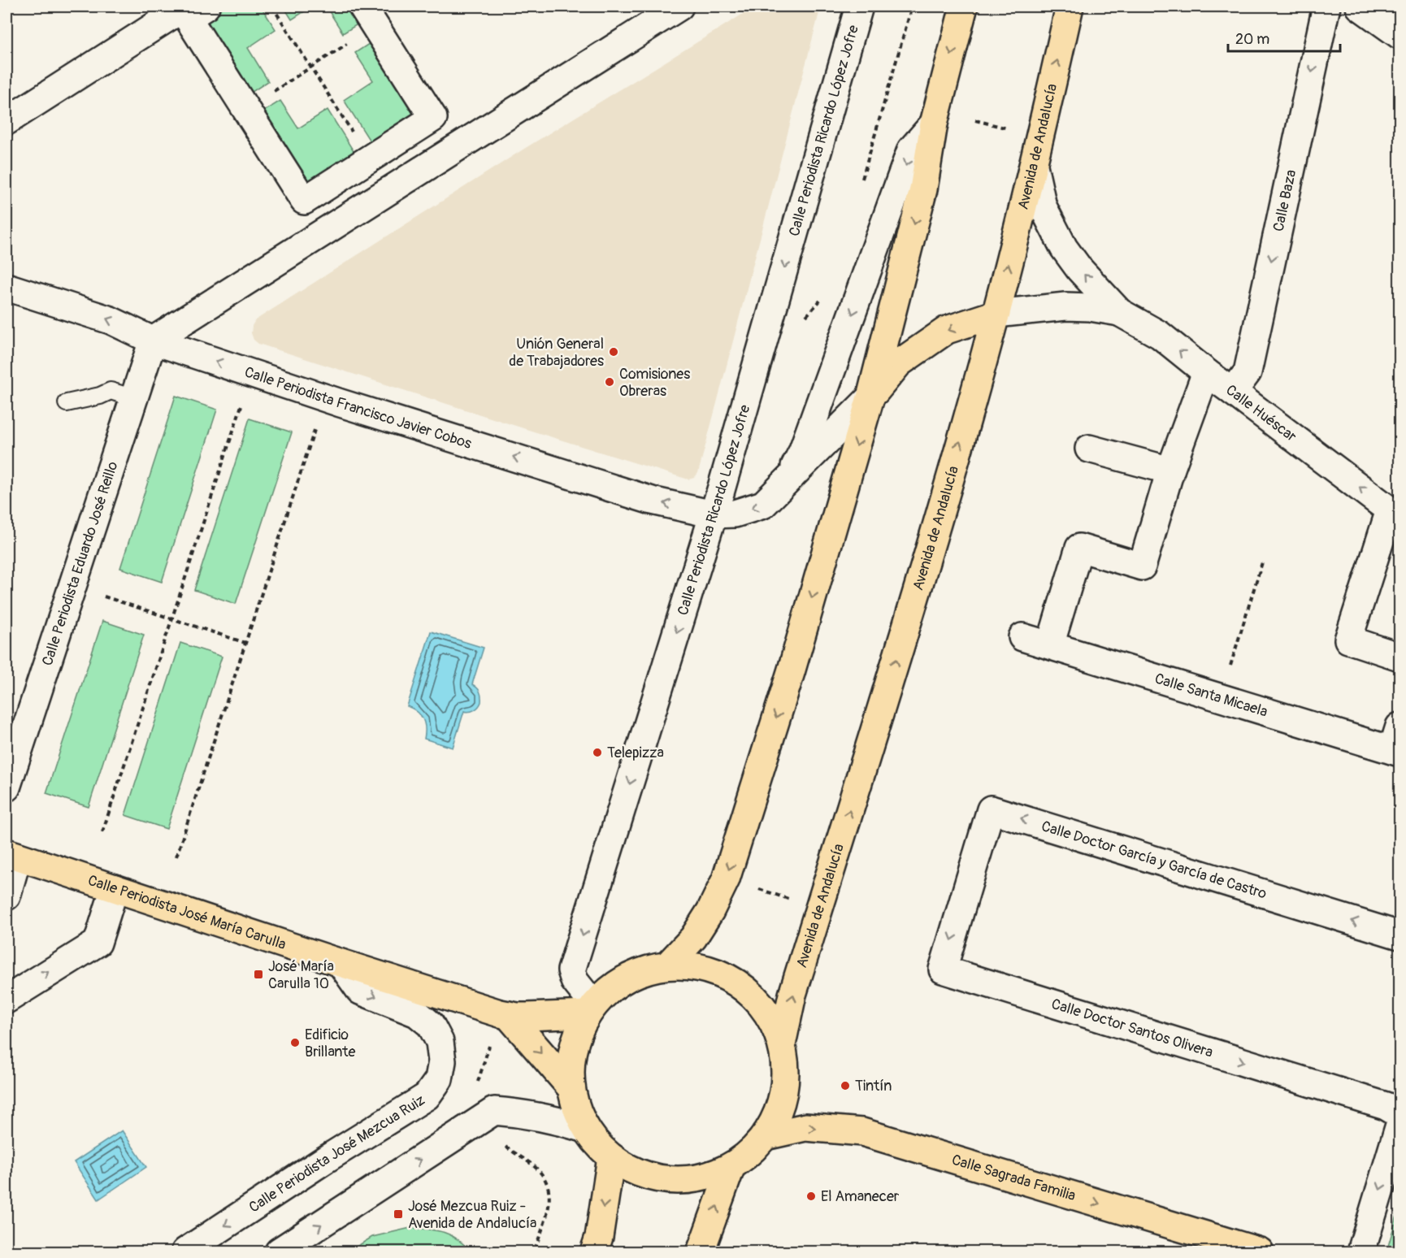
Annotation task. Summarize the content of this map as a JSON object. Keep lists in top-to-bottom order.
{
  "streets": {
    "main road": ["Avenida de Andalucía", "Calle Periodista José María Carulla", "Calle Sagrada Familia"],
    "street": [
      "Calle Periodista Ricardo López Jofre",
      "Calle Baza",
      "Calle Periodista Francisco Javier Cobos",
      "Calle Huéscar",
      "Calle Periodista Eduardo José Reillo",
      "Calle Santa Micaela",
      "Calle Doctor García y García de Castro",
      "Calle Doctor Santos Olivera",
      "Calle Periodista José Mezcua Ruiz"
    ]
  },
  "crossings": [
    ["Calle Periodista Ricardo López Jofre", "Calle Periodista Francisco Javier Cobos"],
    ["Calle Periodista Ricardo López Jofre", "Calle Periodista José María Carulla"],
    ["Avenida de Andalucía", "Calle Huéscar"],
    ["Calle Baza", "Calle Huéscar"],
    ["Calle Periodista Francisco Javier Cobos", "Calle Periodista Eduardo José Reillo"],
    ["Calle Doctor García y García de Castro", "Calle Doctor Santos Olivera"],
    ["Calle Periodista José María Carulla", "Calle Periodista José Mezcua Ruiz"]
  ],
  "one_way": [
    "Calle Baza",
    "Calle Periodista Francisco Javier Cobos",
    "Calle Huéscar",
    "Calle Doctor García y García de Castro",
    "Calle Doctor Santos Olivera",
    "Calle Sagrada Familia"
  ],
  "places": {
    "other": [
      "Unión General de Trabajadores",
      "Comisiones Obreras",
      "Telepizza",
      "Edificio Brillante",
      "Tintín",
      "El Amanecer"
    ],
    "transit": ["José María Carulla 10", "José Mezcua Ruiz - Avenida de Andalucía"]
  },
  "scale_bar": "20 m"
}
